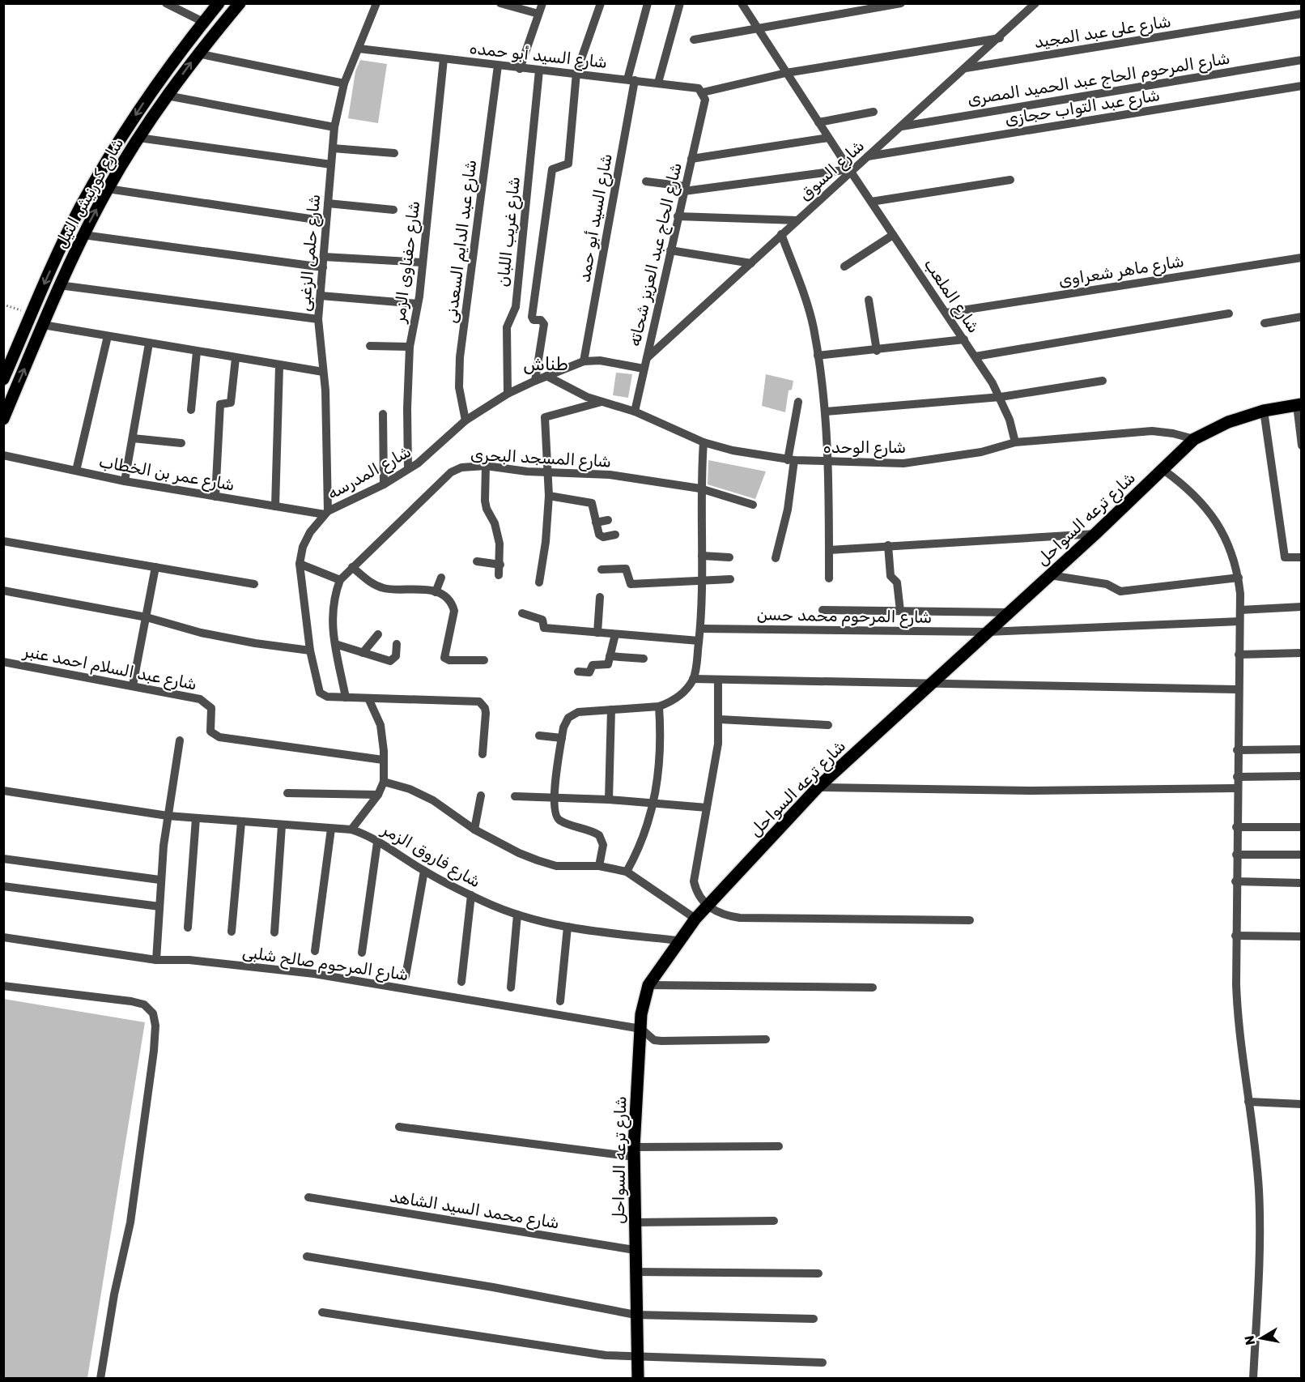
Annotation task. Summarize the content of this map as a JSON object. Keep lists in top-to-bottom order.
{
  "streets": {
    "main road": ["شارع كورنيش النيل", "شارع ترعه السواحل"],
    "street": [
      "شارع على عبد المجيد",
      "شارع السيد أبو حمده",
      "شارع المرحوم الحاج عبد الحميد المصرى",
      "شارع عبد التواب حجازى",
      "شارع السوق",
      "شارع السيد أبو حمد",
      "شارع غريب اللبان",
      "شارع عبد الدايم السعدنى",
      "شارع حلمى الزغبى",
      "شارع الحاج عبد العزيز شحاته",
      "شارع حفناوى الزمر",
      "شارع ماهر شعراوى",
      "شارع الملعب",
      "شارع الوحده",
      "شارع المسجد البحرى",
      "شارع المدرسه",
      "شارع عمر بن الخطاب",
      "شارع المرحوم محمد حسن",
      "شارع عبد السلام احمد عنبر",
      "شارع فاروق الزمر",
      "شارع المرحوم صالح شلبى",
      "شارع محمد السيد الشاهد"
    ]
  },
  "crossings": [
    ["شارع على عبد المجيد", "شارع السوق"],
    ["شارع السيد أبو حمده", "شارع السيد أبو حمد"],
    ["شارع السيد أبو حمده", "شارع غريب اللبان"],
    ["شارع السيد أبو حمده", "شارع عبد الدايم السعدنى"],
    ["شارع السيد أبو حمده", "شارع حلمى الزغبى"],
    ["شارع السيد أبو حمده", "شارع الحاج عبد العزيز شحاته"],
    ["شارع السيد أبو حمده", "شارع حفناوى الزمر"],
    ["شارع المرحوم الحاج عبد الحميد المصرى", "شارع السوق"],
    ["شارع عبد التواب حجازى", "شارع السوق"],
    ["شارع السوق", "شارع الحاج عبد العزيز شحاته"],
    ["شارع السوق", "شارع الملعب"],
    ["شارع السيد أبو حمد", "شارع المدرسه"],
    ["شارع غريب اللبان", "شارع المدرسه"],
    ["شارع عبد الدايم السعدنى", "شارع المدرسه"],
    ["شارع حلمى الزغبى", "شارع المدرسه"],
    ["شارع حلمى الزغبى", "شارع عمر بن الخطاب"],
    ["شارع الحاج عبد العزيز شحاته", "شارع الوحده"],
    ["شارع حفناوى الزمر", "شارع المدرسه"],
    ["شارع ماهر شعراوى", "شارع الملعب"],
    ["شارع الملعب", "شارع الوحده"],
    ["شارع الوحده", "شارع المدرسه"],
    ["شارع الوحده", "شارع ترعه السواحل"],
    ["شارع المسجد البحرى", "شارع المدرسه"],
    ["شارع المدرسه", "شارع عمر بن الخطاب"],
    ["شارع ترعه السواحل", "شارع المرحوم محمد حسن"],
    ["شارع ترعه السواحل", "شارع فاروق الزمر"],
    ["شارع ترعه السواحل", "شارع المرحوم صالح شلبى"],
    ["شارع ترعه السواحل", "شارع محمد السيد الشاهد"]
  ],
  "districts": ["طناش"],
  "north": "left"
}
